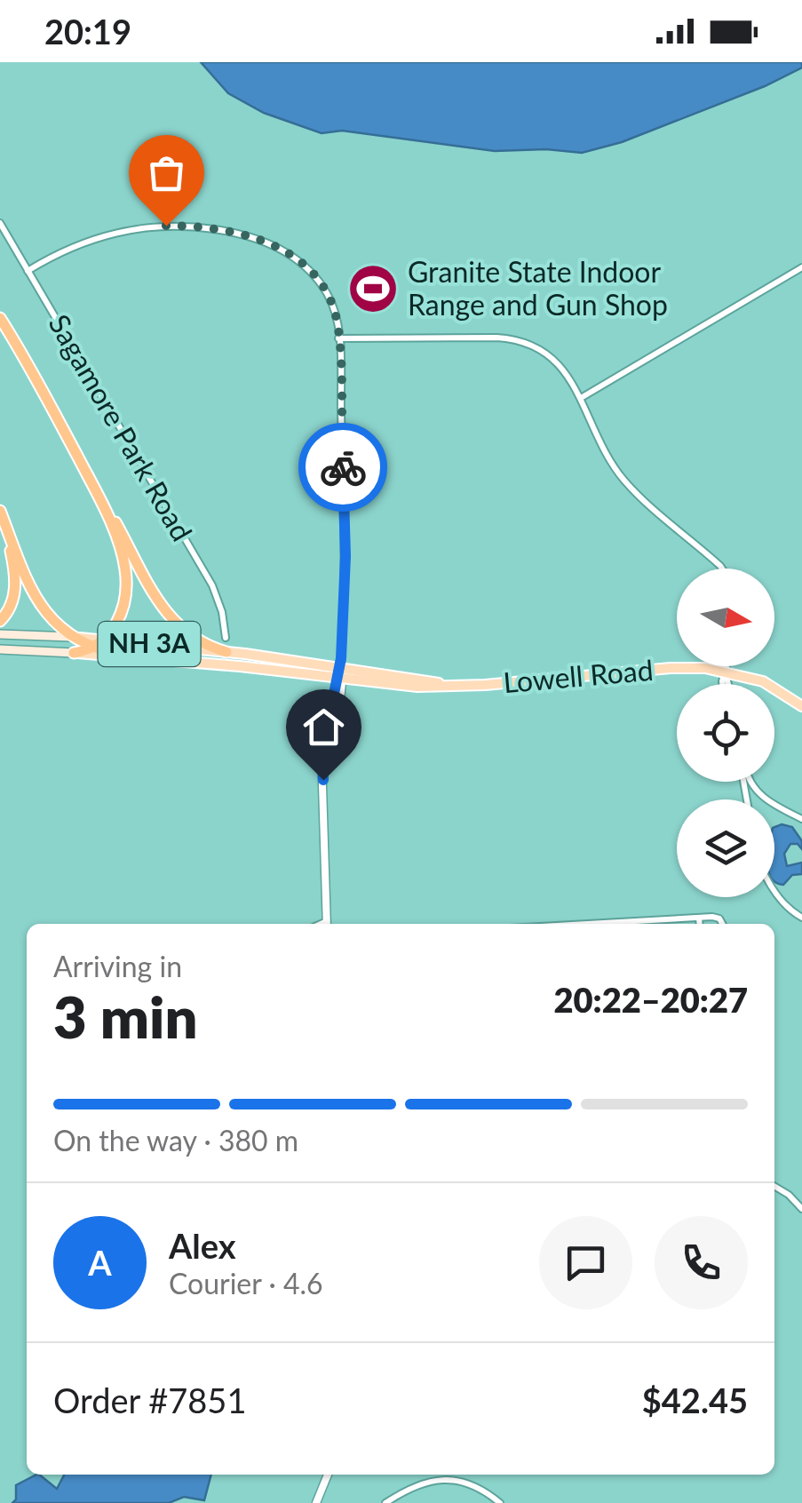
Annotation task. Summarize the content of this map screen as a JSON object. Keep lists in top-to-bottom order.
{
  "streets": {
    "main road": ["NH 3A", "Lowell Road"],
    "street": ["Sagamore Park Road"]
  },
  "places": {
    "sports": ["Granite State Indoor Range and Gun Shop"]
  },
  "north": "right",
  "page": {
    "status": "20:19",
    "heading": ["3 min", "Arriving in", "20:22–20:27"],
    "panel": [
      "Alex",
      "Courier · 4.6",
      "Order #7851",
      "$42.45"
    ],
    "bar": "On the way · 380 m",
    "round": "A"
  }
}
